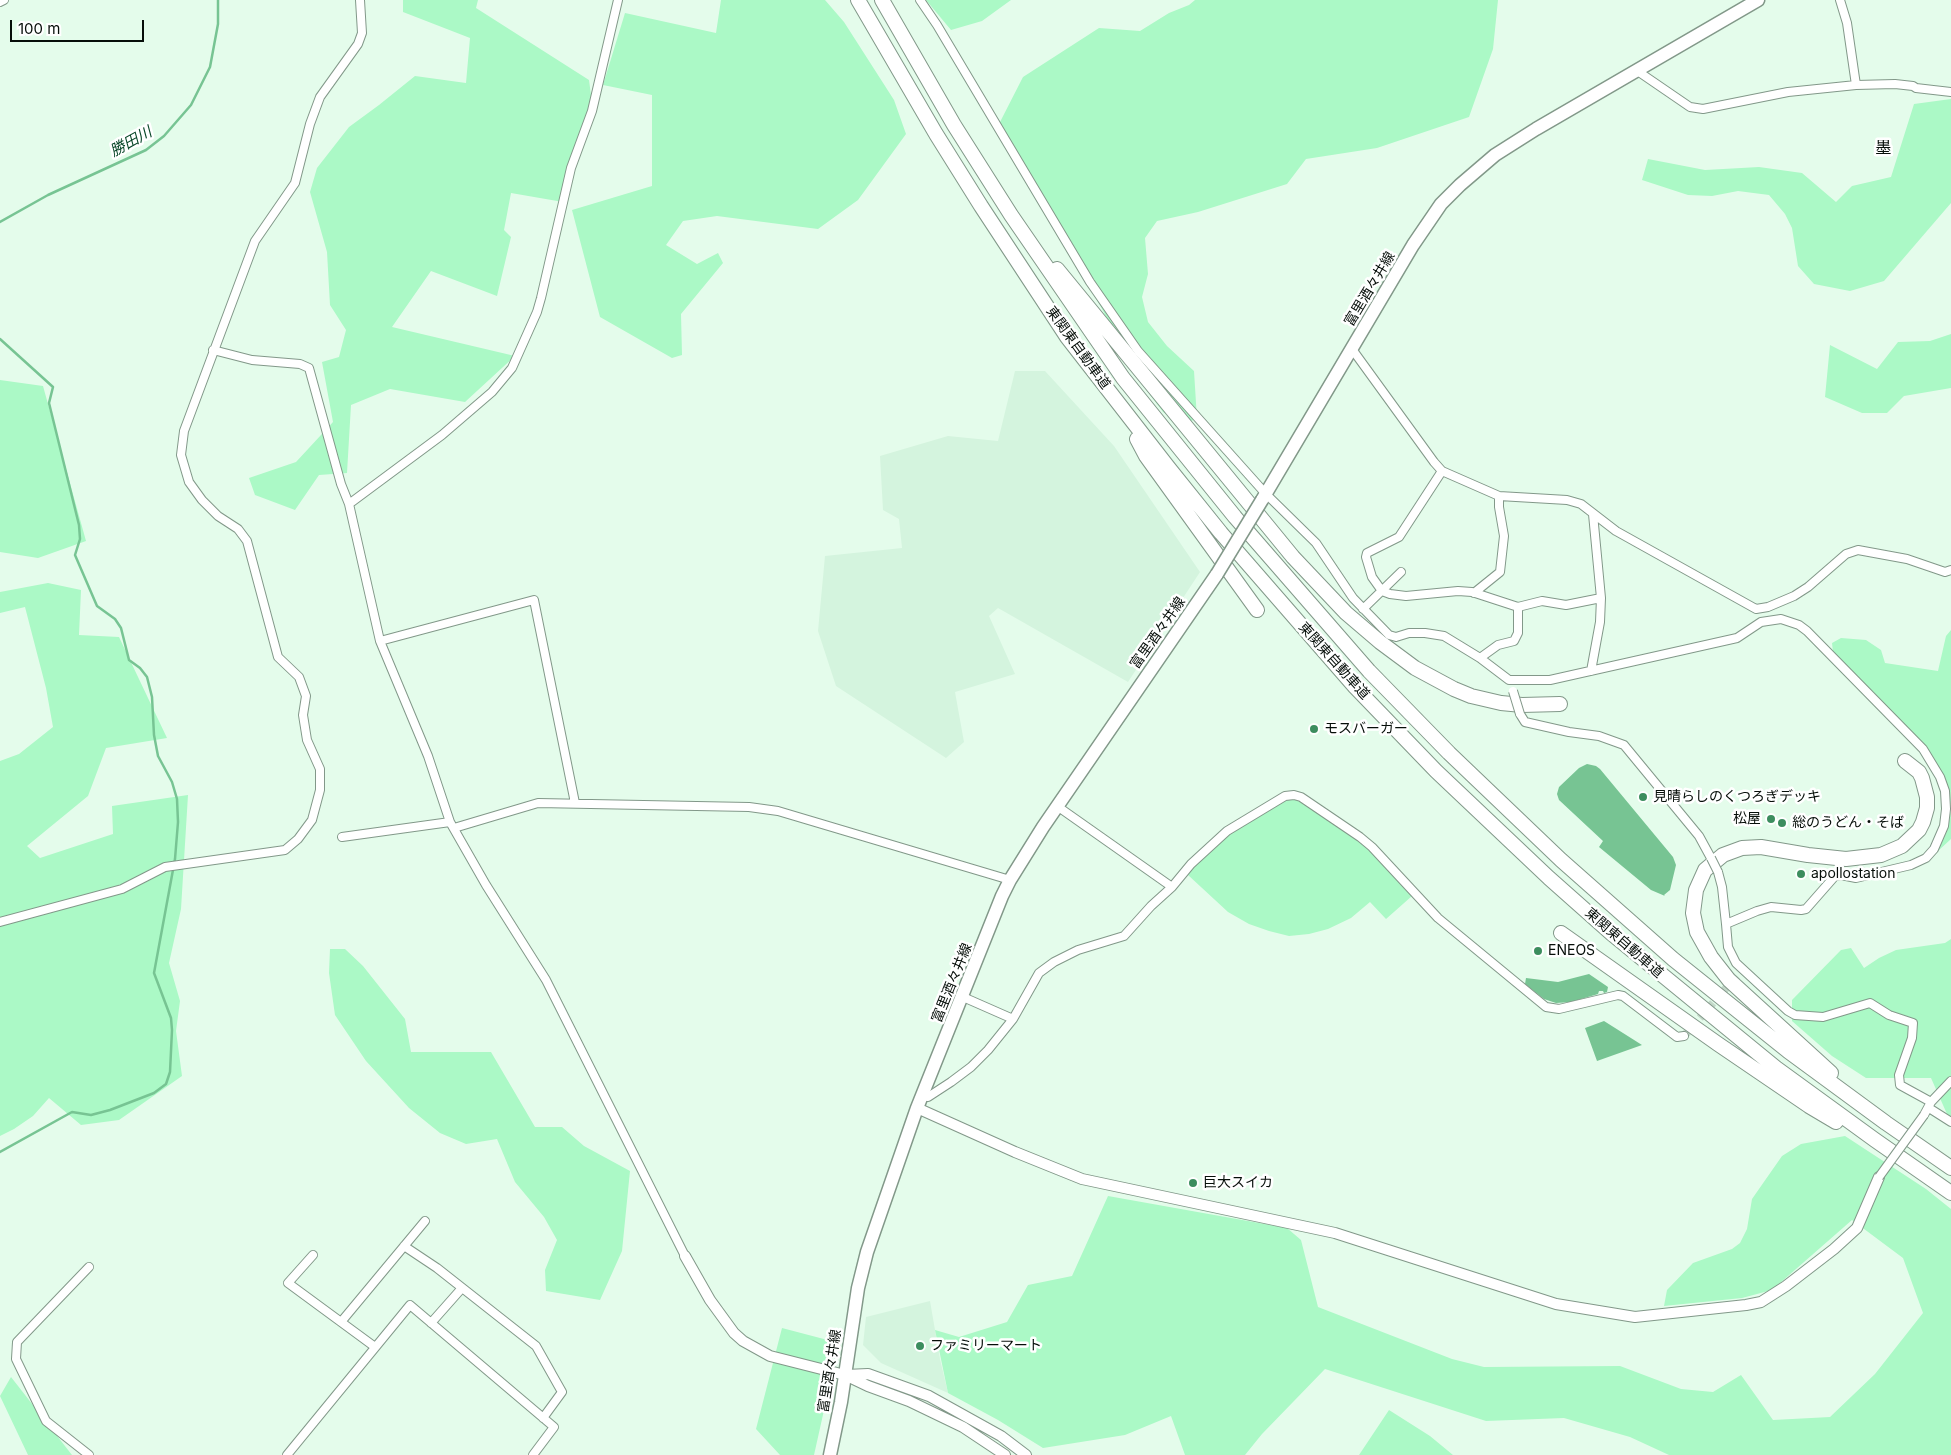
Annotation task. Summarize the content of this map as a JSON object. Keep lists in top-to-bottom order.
{
  "streets": {
    "highway": ["東関東自動車道"],
    "main road": ["富里酒々井線"]
  },
  "districts": ["墨"],
  "water": ["勝田川"],
  "places": [
    "モスバーガー",
    "見晴らしのくつろぎデッキ",
    "松屋",
    "総のうどん・そば",
    "apollostation",
    "ENEOS",
    "巨大スイカ",
    "ファミリーマート"
  ],
  "scale_bar": "100 m"
}
